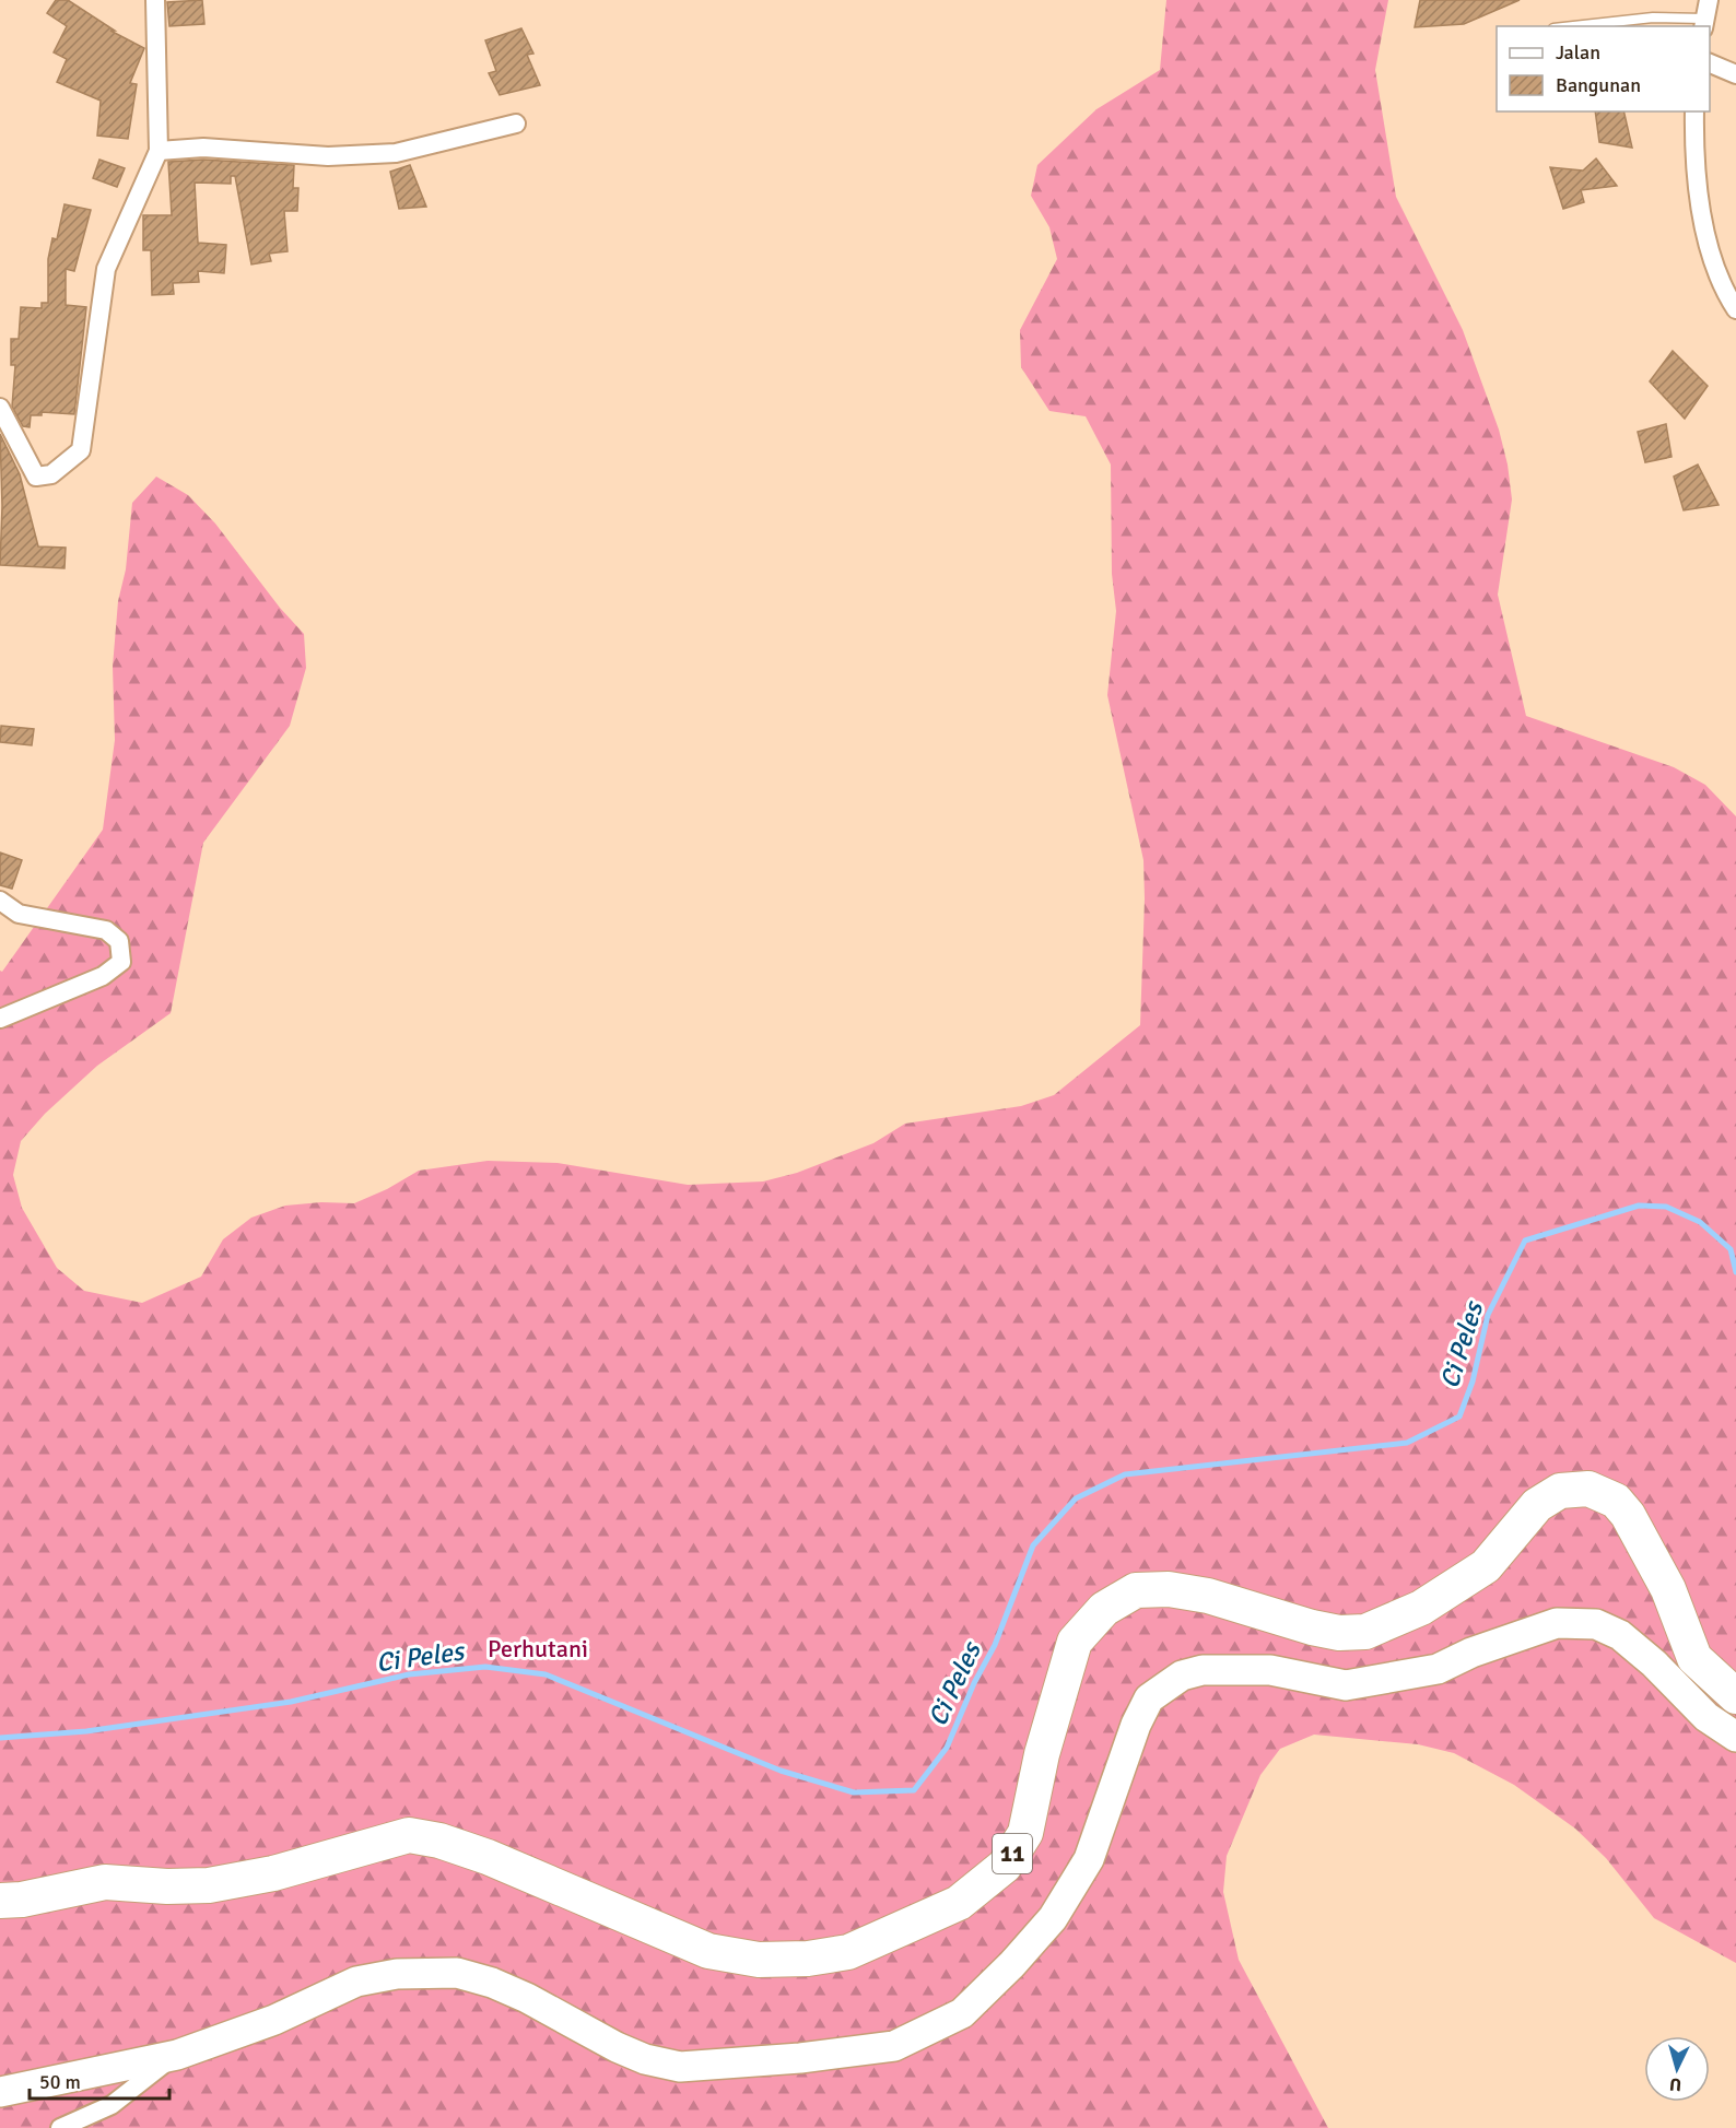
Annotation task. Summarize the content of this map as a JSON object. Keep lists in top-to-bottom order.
{
  "streets": {
    "highway": ["11"]
  },
  "water": ["Ci Peles"],
  "parks": ["Perhutani"],
  "legend": ["Jalan", "Bangunan"],
  "scale_bar": "50 m",
  "north": "bottom"
}
